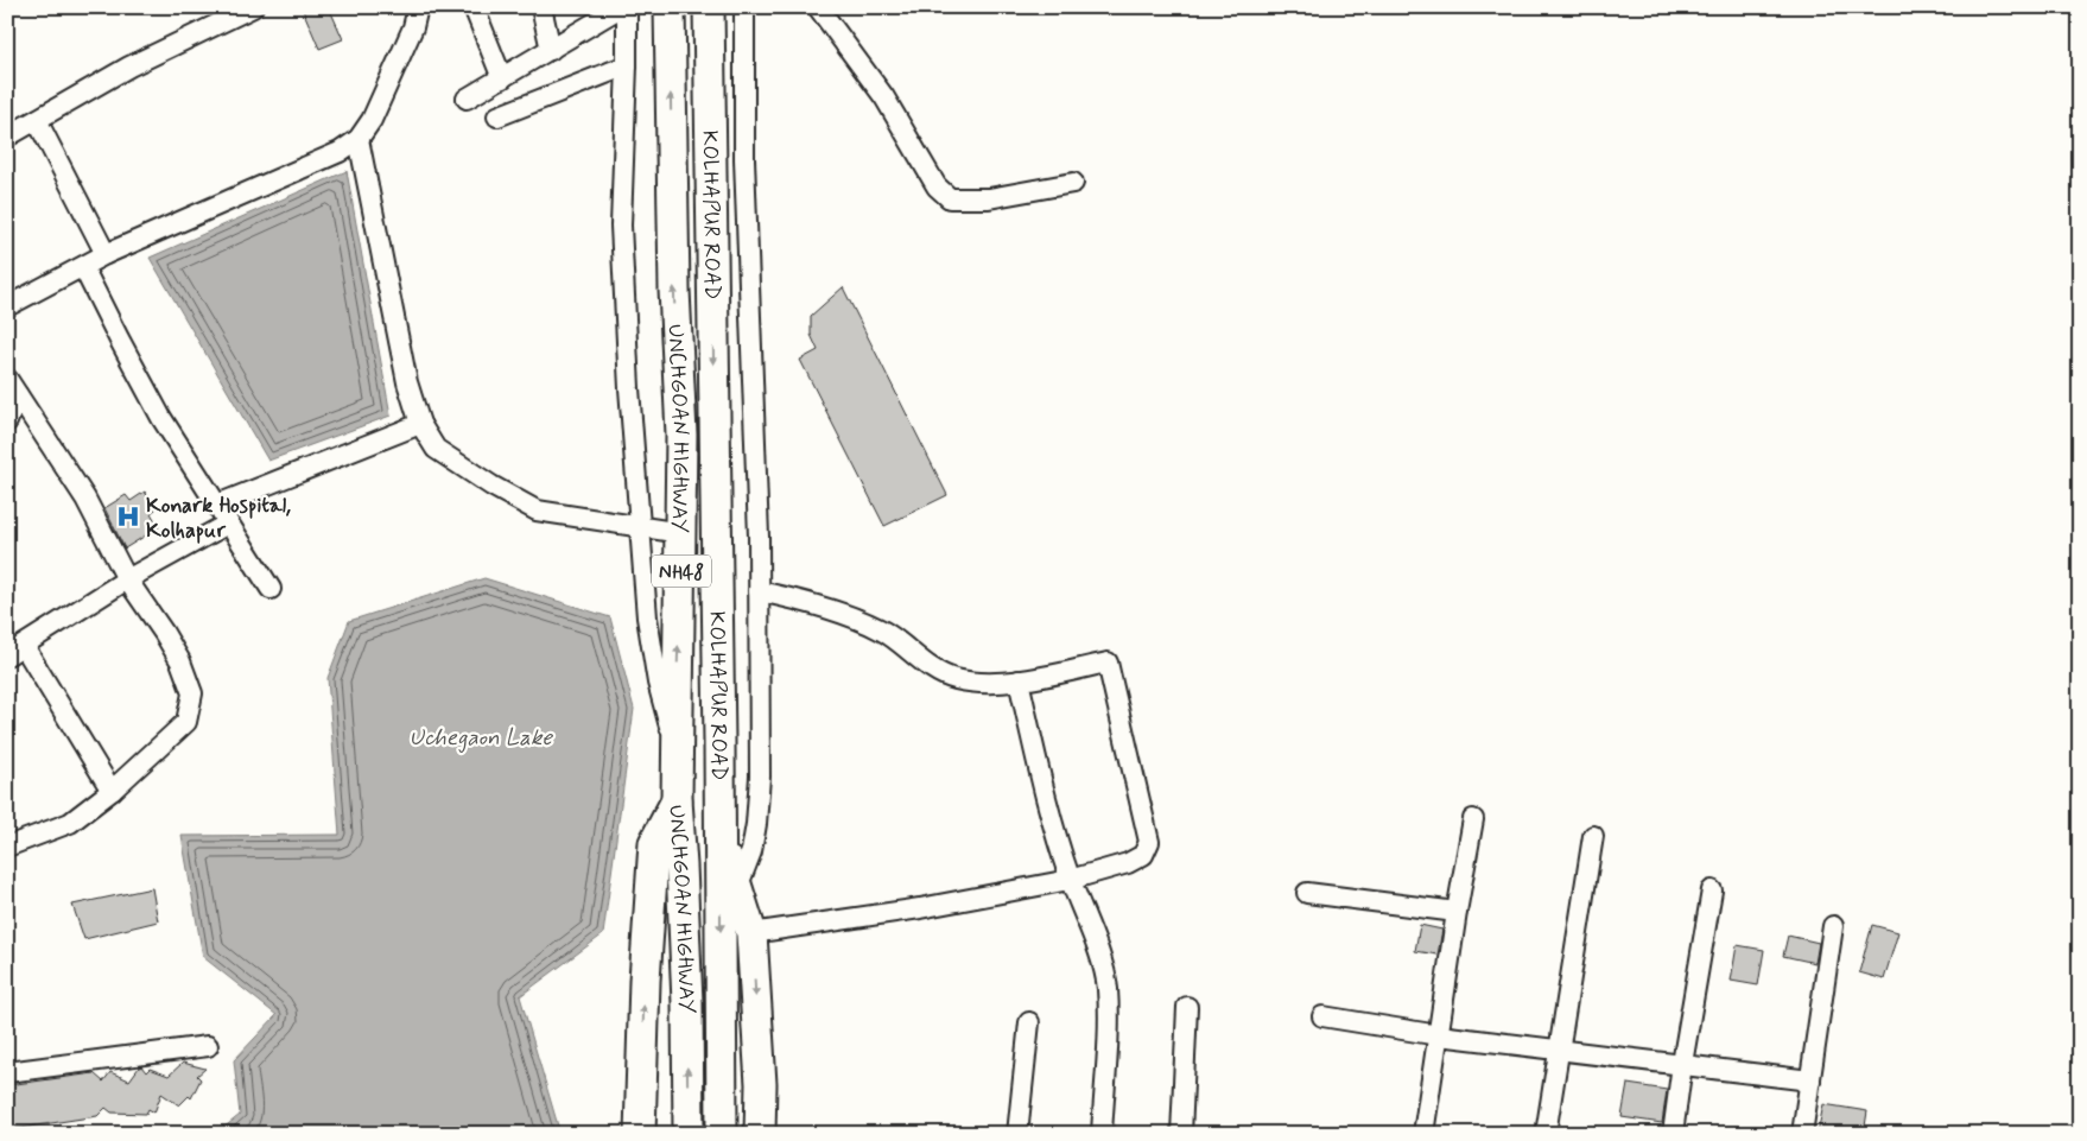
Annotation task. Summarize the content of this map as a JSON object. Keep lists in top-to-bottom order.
{
  "streets": {
    "highway": ["KOLHAPUR ROAD", "UNCHGOAN HIGHWAY", "NH48"]
  },
  "water": ["Uchegaon Lake"],
  "places": {
    "hospital": ["Konark Hospital, Kolhapur"]
  }
}
